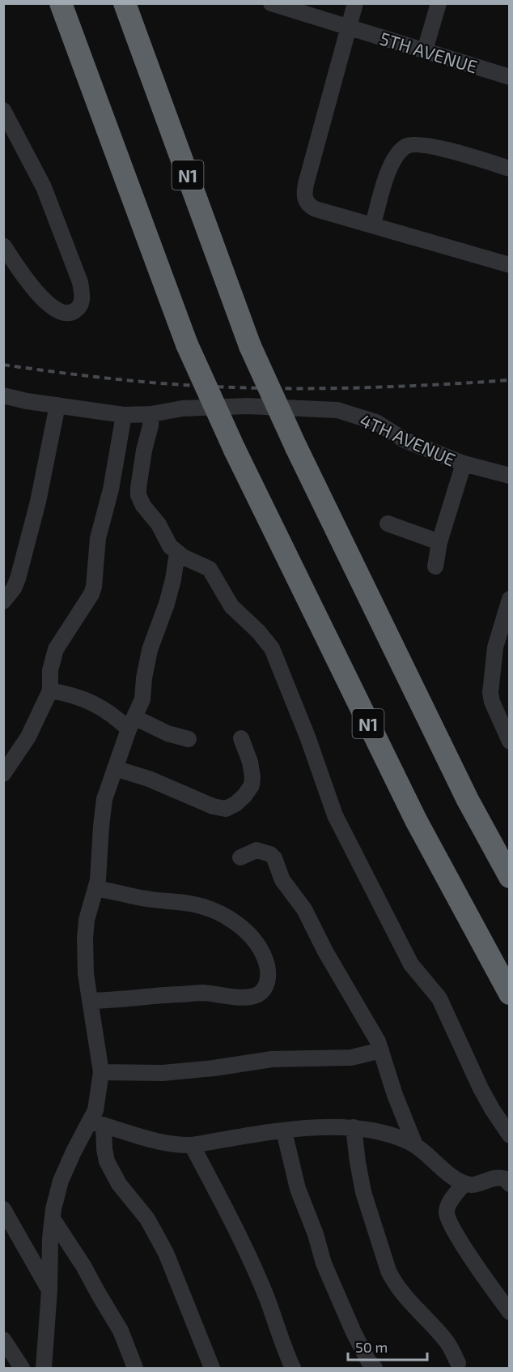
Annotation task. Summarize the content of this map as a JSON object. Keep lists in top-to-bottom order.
{
  "streets": {
    "highway": ["N1"],
    "street": ["5TH AVENUE", "4TH AVENUE"]
  },
  "scale_bar": "50 m"
}
